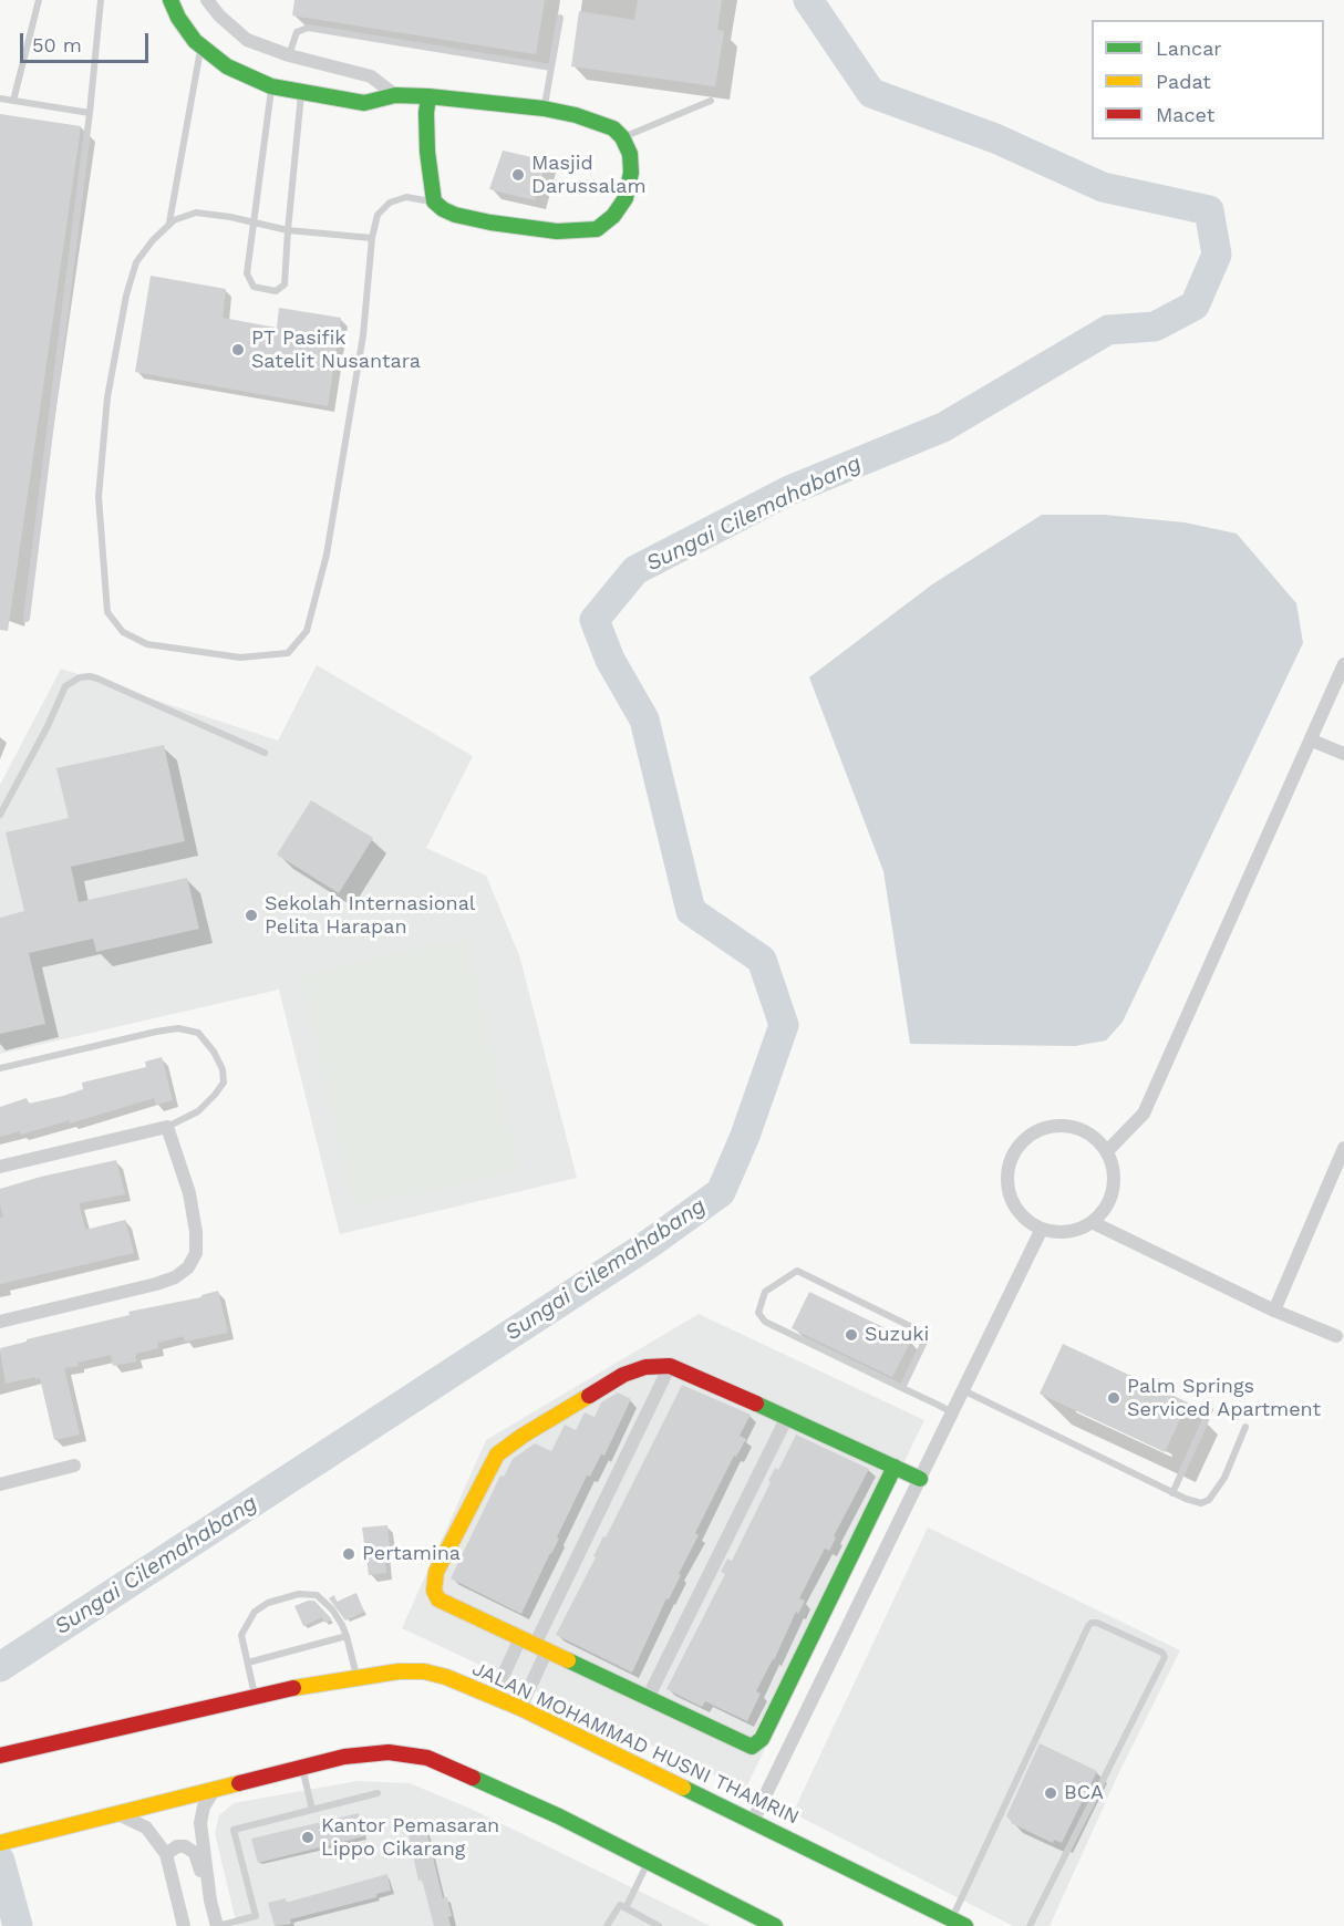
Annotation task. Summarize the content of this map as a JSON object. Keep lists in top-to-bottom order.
{
  "streets": {
    "street": ["JALAN MOHAMMAD HUSNI THAMRIN"]
  },
  "water": ["Sungai Cilemahabang"],
  "places": [
    "Masjid Darussalam",
    "PT Pasifik Satelit Nusantara",
    "Sekolah Internasional Pelita Harapan",
    "Suzuki",
    "Palm Springs Serviced Apartment",
    "Pertamina",
    "BCA",
    "Kantor Pemasaran Lippo Cikarang"
  ],
  "legend": ["Lancar", "Padat", "Macet"],
  "scale_bar": "50 m"
}
